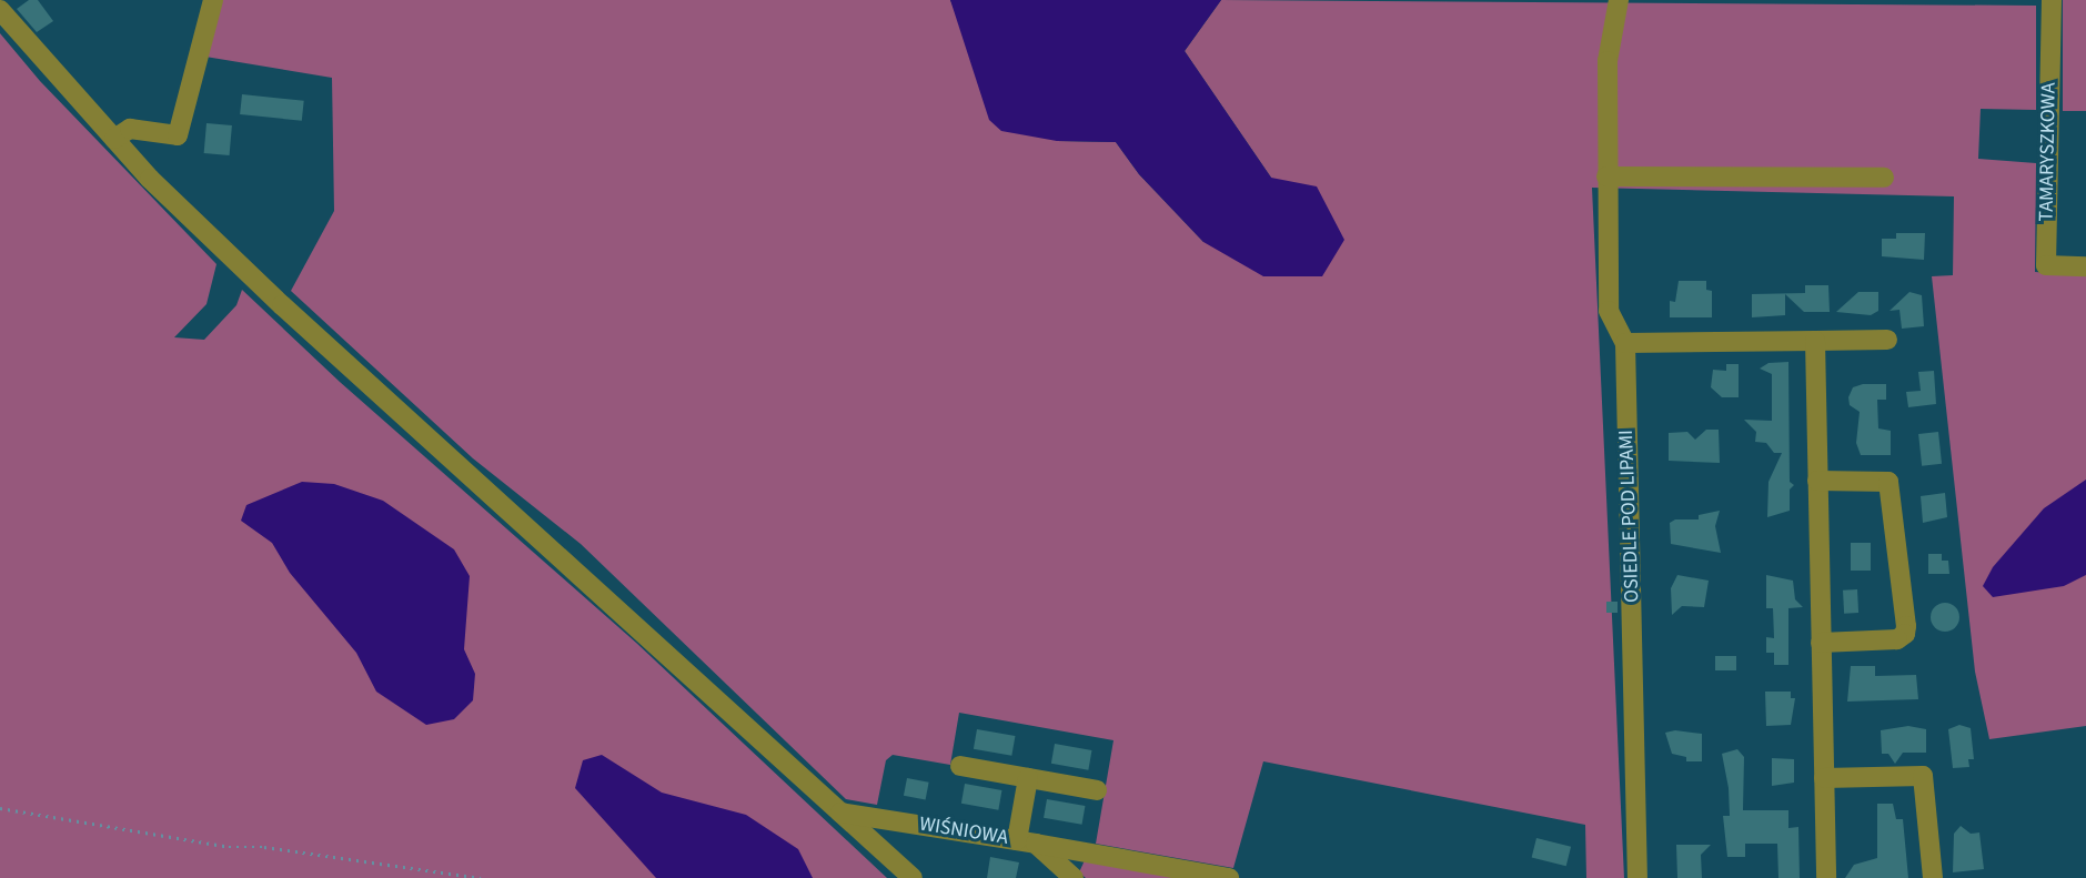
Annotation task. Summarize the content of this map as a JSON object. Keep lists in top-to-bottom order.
{
  "streets": {
    "street": ["TAMARYSZKOWA", "OSIEDLE POD LIPAMI", "WIŚNIOWA"]
  }
}
